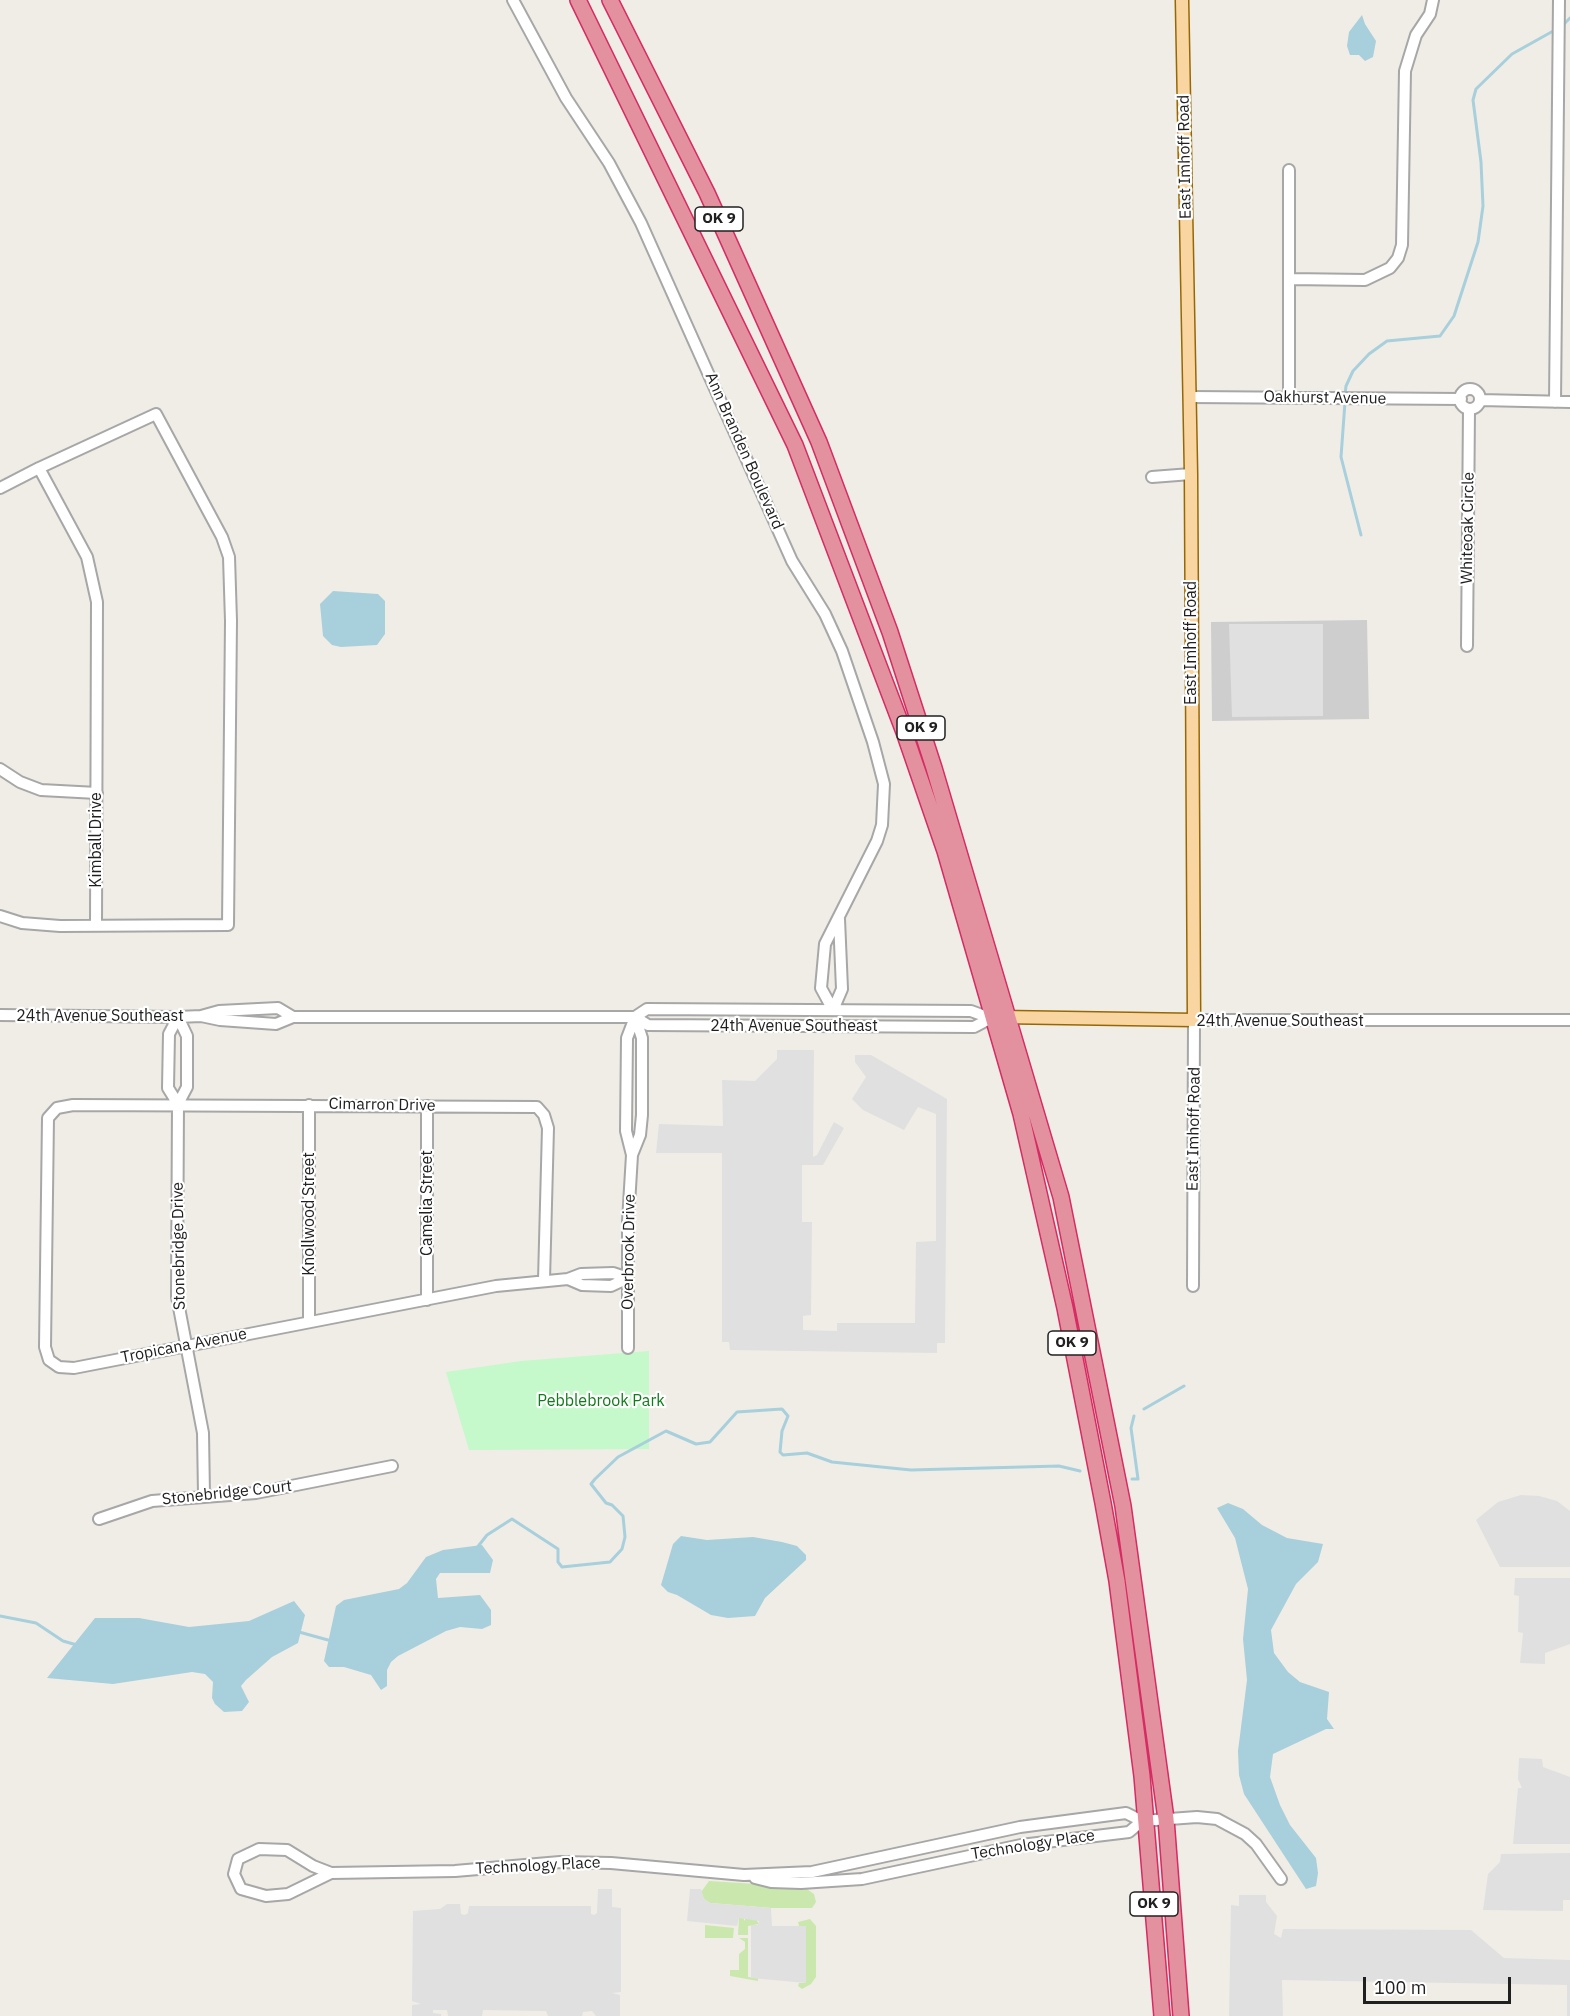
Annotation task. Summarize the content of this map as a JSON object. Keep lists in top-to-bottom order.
{
  "streets": {
    "highway": ["OK 9"],
    "main road": ["East Imhoff Road", "24th Avenue Southeast"],
    "street": [
      "Oakhurst Avenue",
      "Ann Branden Boulevard",
      "Whiteoak Circle",
      "Kimball Drive",
      "Cimarron Drive",
      "Camelia Street",
      "Knollwood Street",
      "Stonebridge Drive",
      "Overbrook Drive",
      "Tropicana Avenue",
      "Stonebridge Court",
      "Technology Place"
    ]
  },
  "crossings": [
    ["East Imhoff Road", "Oakhurst Avenue"],
    ["East Imhoff Road", "24th Avenue Southeast"],
    ["OK 9", "24th Avenue Southeast"],
    ["OK 9", "Technology Place"],
    ["Oakhurst Avenue", "Whiteoak Circle"],
    ["Ann Branden Boulevard", "24th Avenue Southeast"],
    ["24th Avenue Southeast", "Stonebridge Drive"],
    ["24th Avenue Southeast", "Overbrook Drive"],
    ["Cimarron Drive", "Camelia Street"],
    ["Cimarron Drive", "Knollwood Street"],
    ["Cimarron Drive", "Stonebridge Drive"],
    ["Cimarron Drive", "Tropicana Avenue"],
    ["Camelia Street", "Tropicana Avenue"],
    ["Knollwood Street", "Tropicana Avenue"],
    ["Stonebridge Drive", "Tropicana Avenue"],
    ["Stonebridge Drive", "Stonebridge Court"],
    ["Overbrook Drive", "Tropicana Avenue"]
  ],
  "parks": ["Pebblebrook Park"],
  "scale_bar": "100 m"
}
